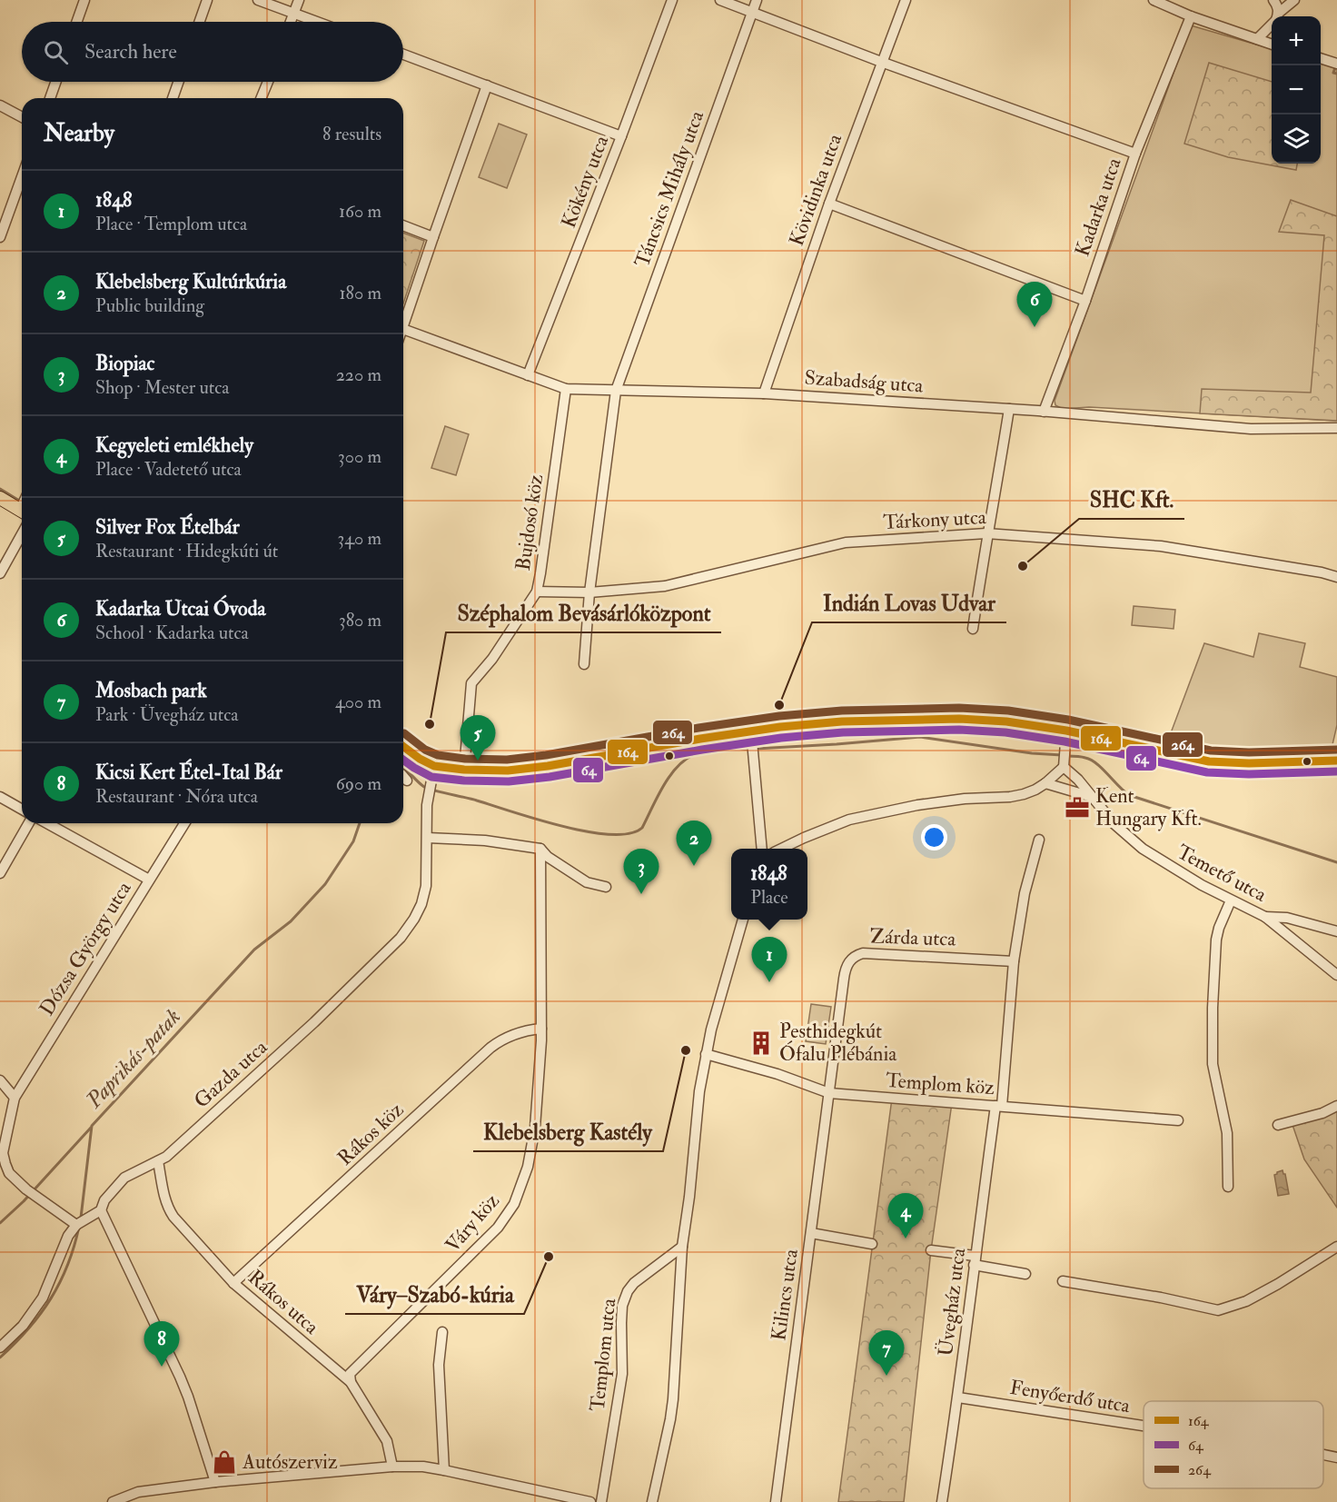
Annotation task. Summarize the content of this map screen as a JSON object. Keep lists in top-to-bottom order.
{
  "streets": {
    "street": [
      "Kökény utca",
      "Táncsics Mihály utca",
      "Kövidinka utca",
      "Kadarka utca",
      "Szabadság utca",
      "Tárkony utca",
      "Bujdosó köz",
      "Temető utca",
      "Zárda utca",
      "Dózsa György utca",
      "Gazda utca",
      "Templom köz",
      "Rákos köz",
      "Váry köz",
      "Kilincs utca",
      "Rákos utca",
      "Üvegház utca",
      "Templom utca",
      "Fenyőerdő utca"
    ]
  },
  "crossings": [
    ["Kökény utca", "Szabadság utca"],
    ["Táncsics Mihály utca", "Szabadság utca"],
    ["Táncsics Mihály utca", "Tárkony utca"],
    ["Kövidinka utca", "Szabadság utca"],
    ["Kadarka utca", "Szabadság utca"],
    ["Szabadság utca", "Bujdosó köz"],
    ["Tárkony utca", "Bujdosó köz"],
    ["Zárda utca", "Templom köz"],
    ["Zárda utca", "Kilincs utca"],
    ["Zárda utca", "Üvegház utca"],
    ["Dózsa György utca", "Gazda utca"],
    ["Gazda utca", "Rákos utca"],
    ["Templom köz", "Kilincs utca"],
    ["Templom köz", "Üvegház utca"],
    ["Rákos köz", "Váry köz"],
    ["Rákos köz", "Rákos utca"],
    ["Váry köz", "Rákos utca"],
    ["Üvegház utca", "Fenyőerdő utca"]
  ],
  "water": ["Paprikás-patak"],
  "places": {
    "other": [
      "SHC Kft.",
      "Indián Lovas Udvar",
      "Széphalom Bevásárlóközpont",
      "Klebelsberg Kastély",
      "Váry–Szabó-kúria"
    ],
    "office": ["Kent Hungary Kft."],
    "building": ["Pesthidegkút Ófalu Plébánia"],
    "shop": ["Autószerviz"]
  },
  "lines": ["transit line 264", "transit line 164", "transit line 64"],
  "legend": ["164", "64", "264"],
  "page": {
    "map_buttons": ["+", "−"],
    "search": "Search here",
    "heading": ["Nearby", "8 results"],
    "list": [
      {
        "mark": "1",
        "name": "1848",
        "note": "Place · Templom utca",
        "value": "160 m"
      },
      {
        "mark": "2",
        "name": "Klebelsberg Kultúrkúria",
        "note": "Public building",
        "value": "180 m"
      },
      {
        "mark": "3",
        "name": "Biopiac",
        "note": "Shop · Mester utca",
        "value": "220 m"
      },
      {
        "mark": "4",
        "name": "Kegyeleti emlékhely",
        "note": "Place · Vadetető utca",
        "value": "300 m"
      },
      {
        "mark": "5",
        "name": "Silver Fox Ételbár",
        "note": "Restaurant · Hidegkúti út",
        "value": "340 m"
      },
      {
        "mark": "6",
        "name": "Kadarka Utcai Óvoda",
        "note": "School · Kadarka utca",
        "value": "380 m"
      },
      {
        "mark": "7",
        "name": "Mosbach park",
        "note": "Park · Üvegház utca",
        "value": "400 m"
      },
      {
        "mark": "8",
        "name": "Kicsi Kert Étel-Ital Bár",
        "note": "Restaurant · Nóra utca",
        "value": "690 m"
      }
    ],
    "pins": [
      "6",
      "5",
      "2",
      "3",
      "1",
      "4",
      "8",
      "7"
    ],
    "popup": ["1848", "Place"]
  }
}
